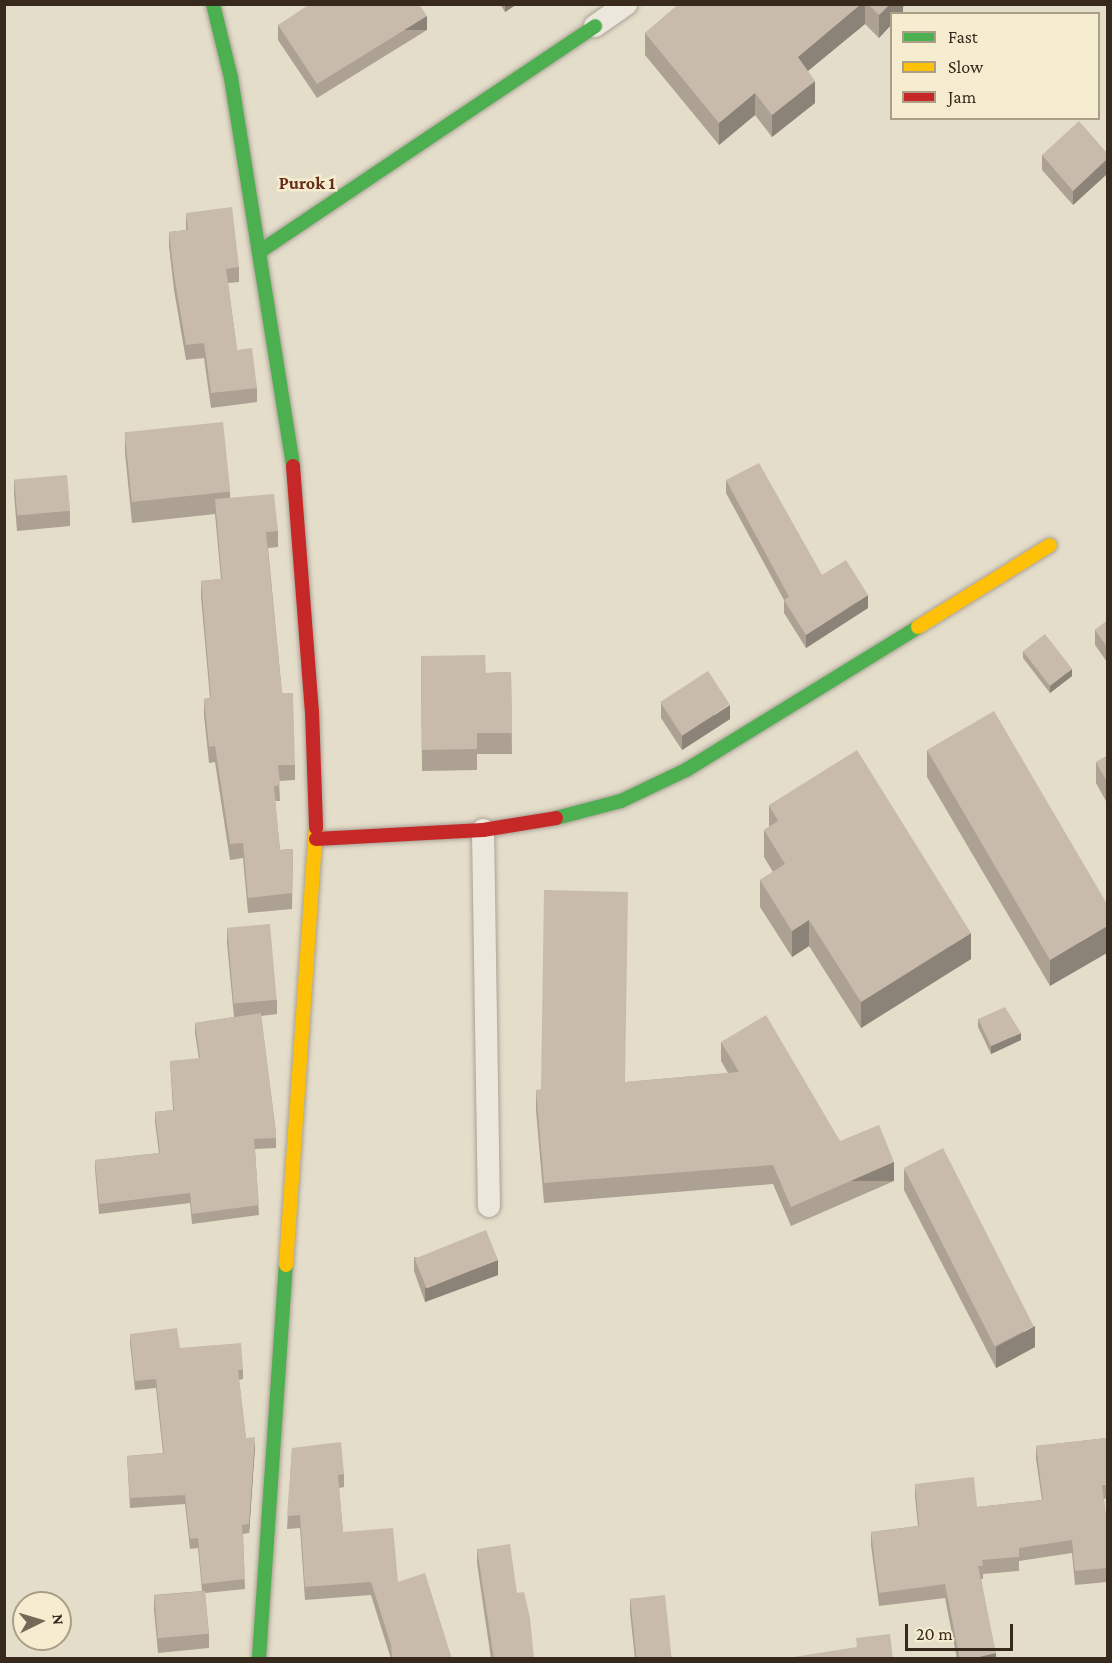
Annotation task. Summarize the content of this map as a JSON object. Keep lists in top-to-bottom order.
{
  "districts": ["Purok 1"],
  "legend": ["Fast", "Slow", "Jam"],
  "scale_bar": "20 m",
  "north": "right"
}
